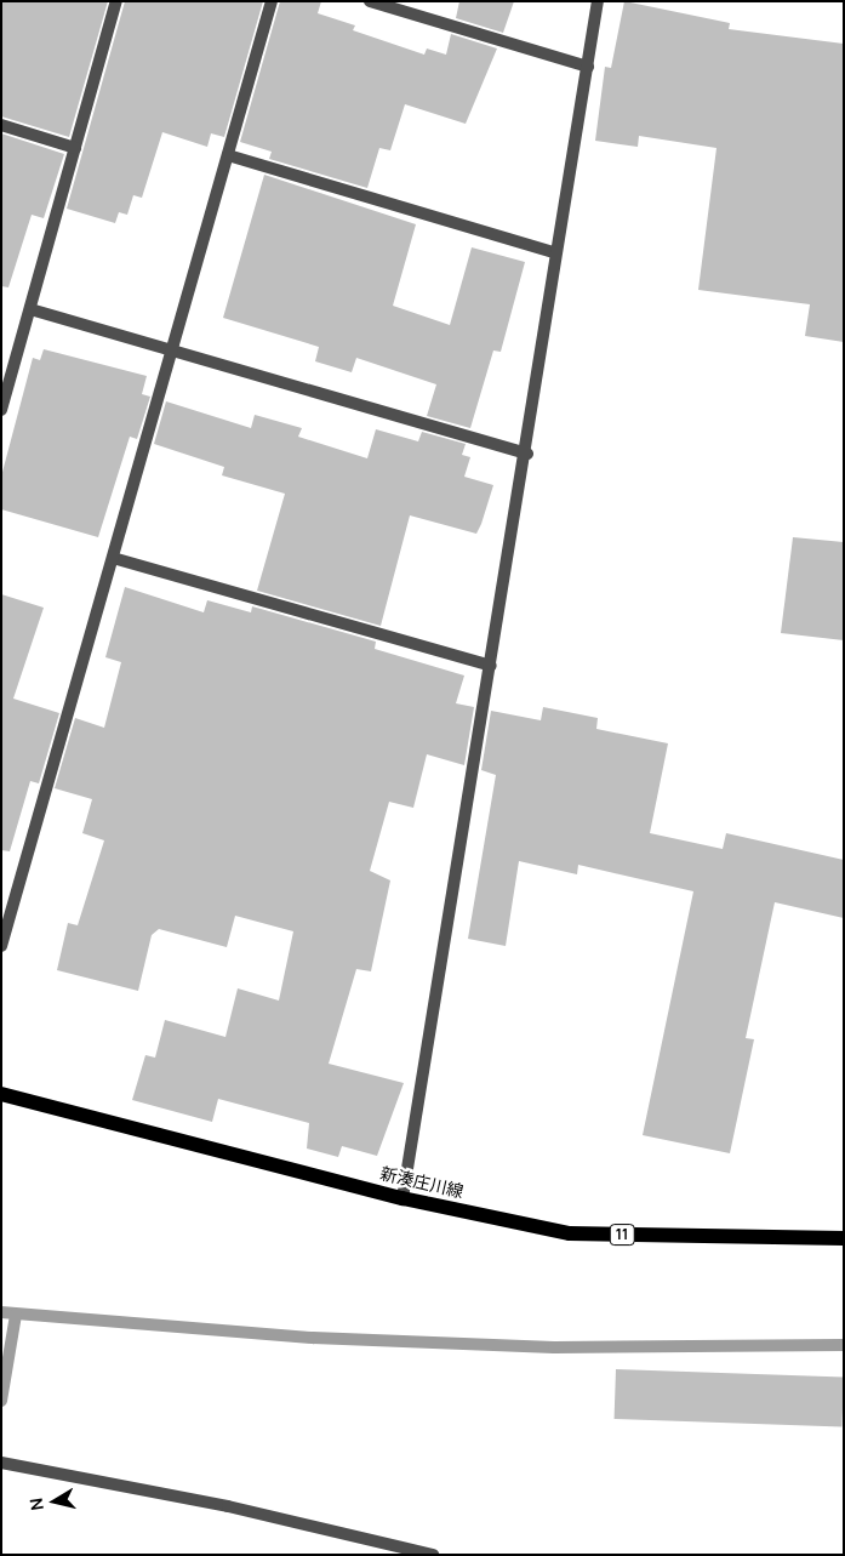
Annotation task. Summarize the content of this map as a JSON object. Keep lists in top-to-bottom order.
{
  "streets": {
    "main road": ["新湊庄川線", "11"]
  },
  "north": "left"
}
